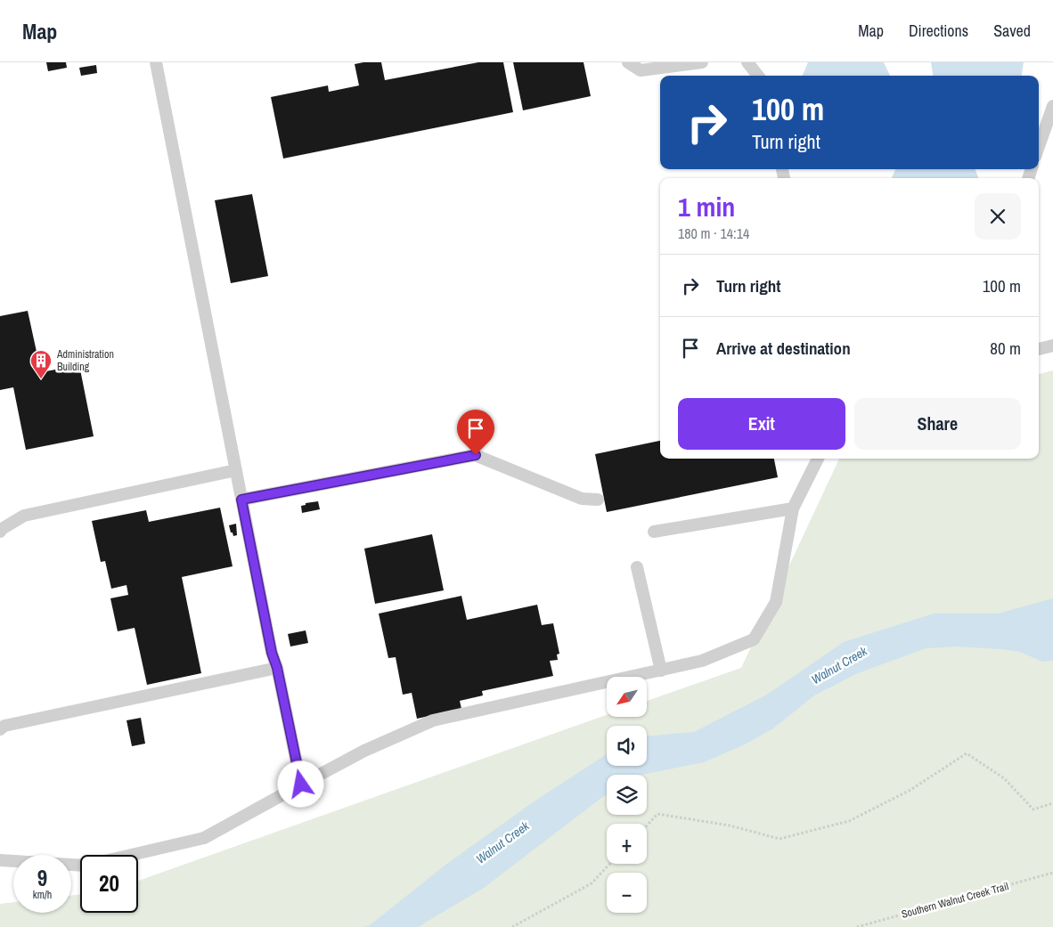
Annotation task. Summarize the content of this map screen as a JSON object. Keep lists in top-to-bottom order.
{
  "streets": {
    "path": ["Southern Walnut Creek Trail"]
  },
  "water": ["Walnut Creek"],
  "places": {
    "building": ["Administration Building"]
  },
  "north": "bottom left",
  "page": {
    "header": "Map",
    "nav": ["Map", "Directions", "Saved"],
    "turn": ["100 m", "Turn right"],
    "heading": ["1 min", "180 m · 14:14"],
    "list": [
      {
        "name": "Turn right",
        "value": "100 m"
      },
      {
        "name": "Arrive at destination",
        "value": "80 m"
      }
    ],
    "buttons": ["Exit", "Share"],
    "map_buttons": ["+", "−"],
    "speed": "9 km/h",
    "limit": "20"
  }
}
